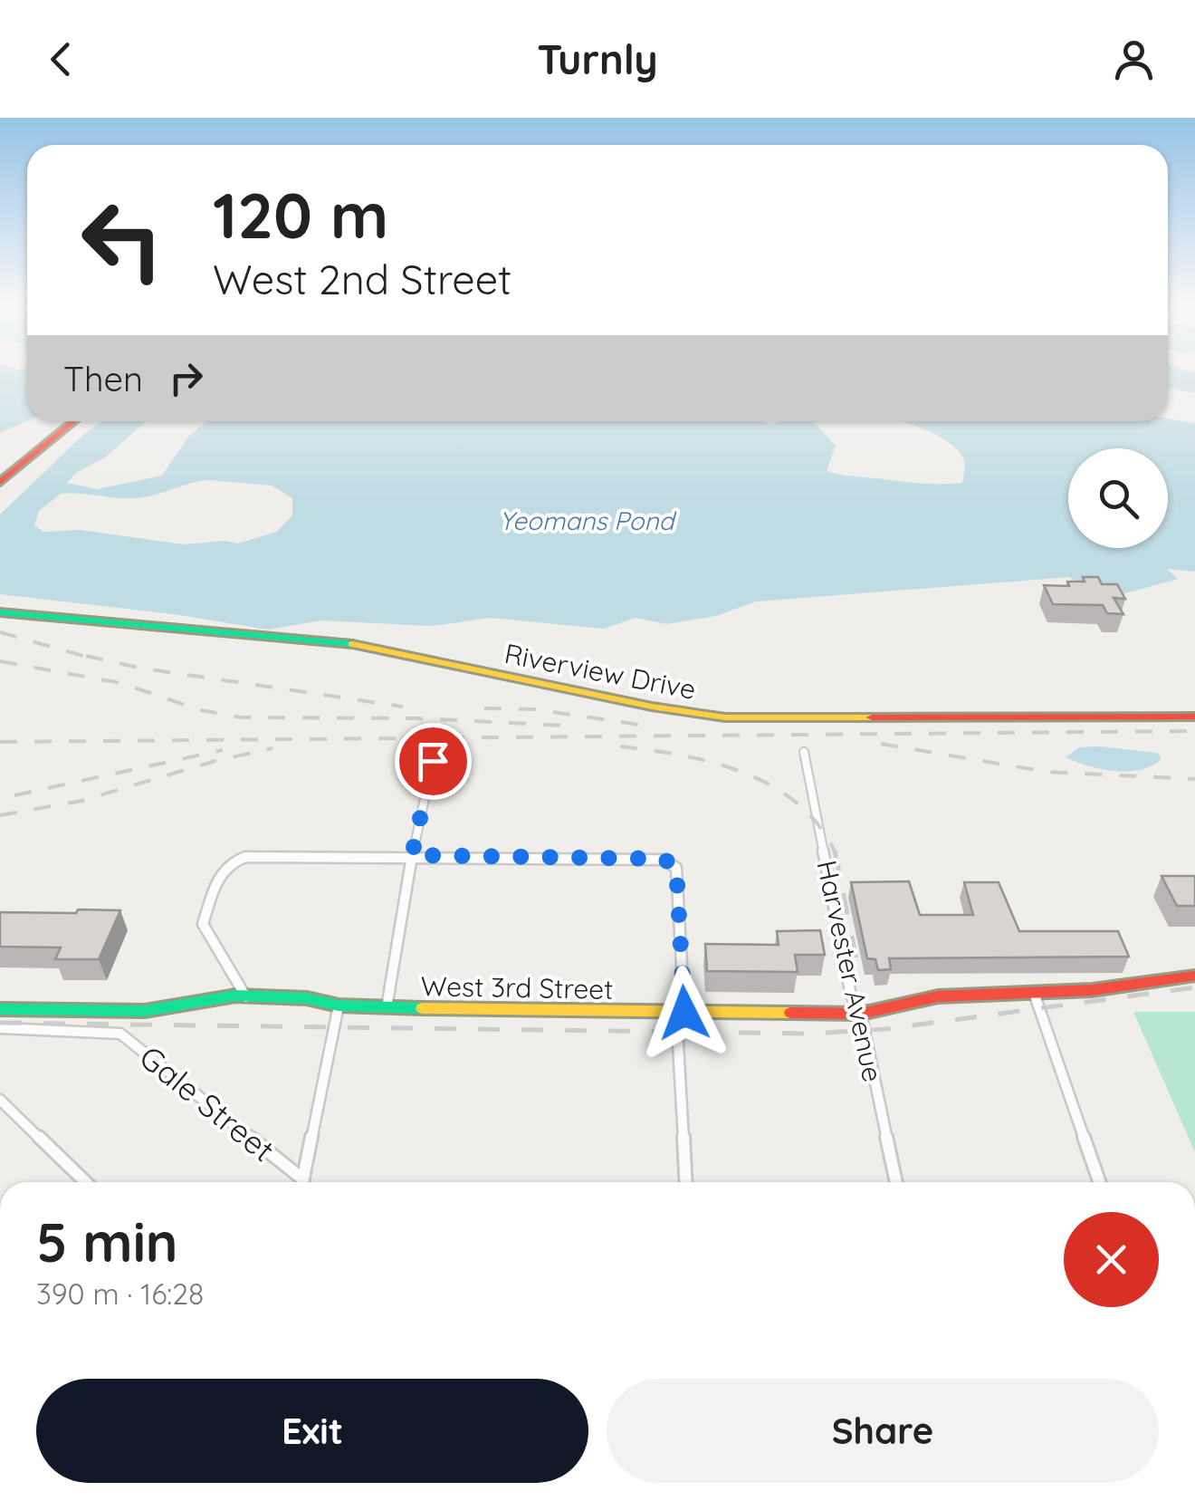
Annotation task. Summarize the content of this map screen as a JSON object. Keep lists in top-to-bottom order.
{
  "streets": {
    "street": [
      "Riverview Drive",
      "Harvester Avenue",
      "West 3rd Street",
      "Gale Street"
    ]
  },
  "crossings": [
    ["Harvester Avenue", "West 3rd Street"]
  ],
  "water": ["Yeomans Pond"],
  "page": {
    "header": "Turnly",
    "turn": ["120 m", "West 2nd Street"],
    "then": "Then",
    "heading": ["5 min", "390 m · 16:28"],
    "buttons": ["Exit", "Share"]
  }
}
